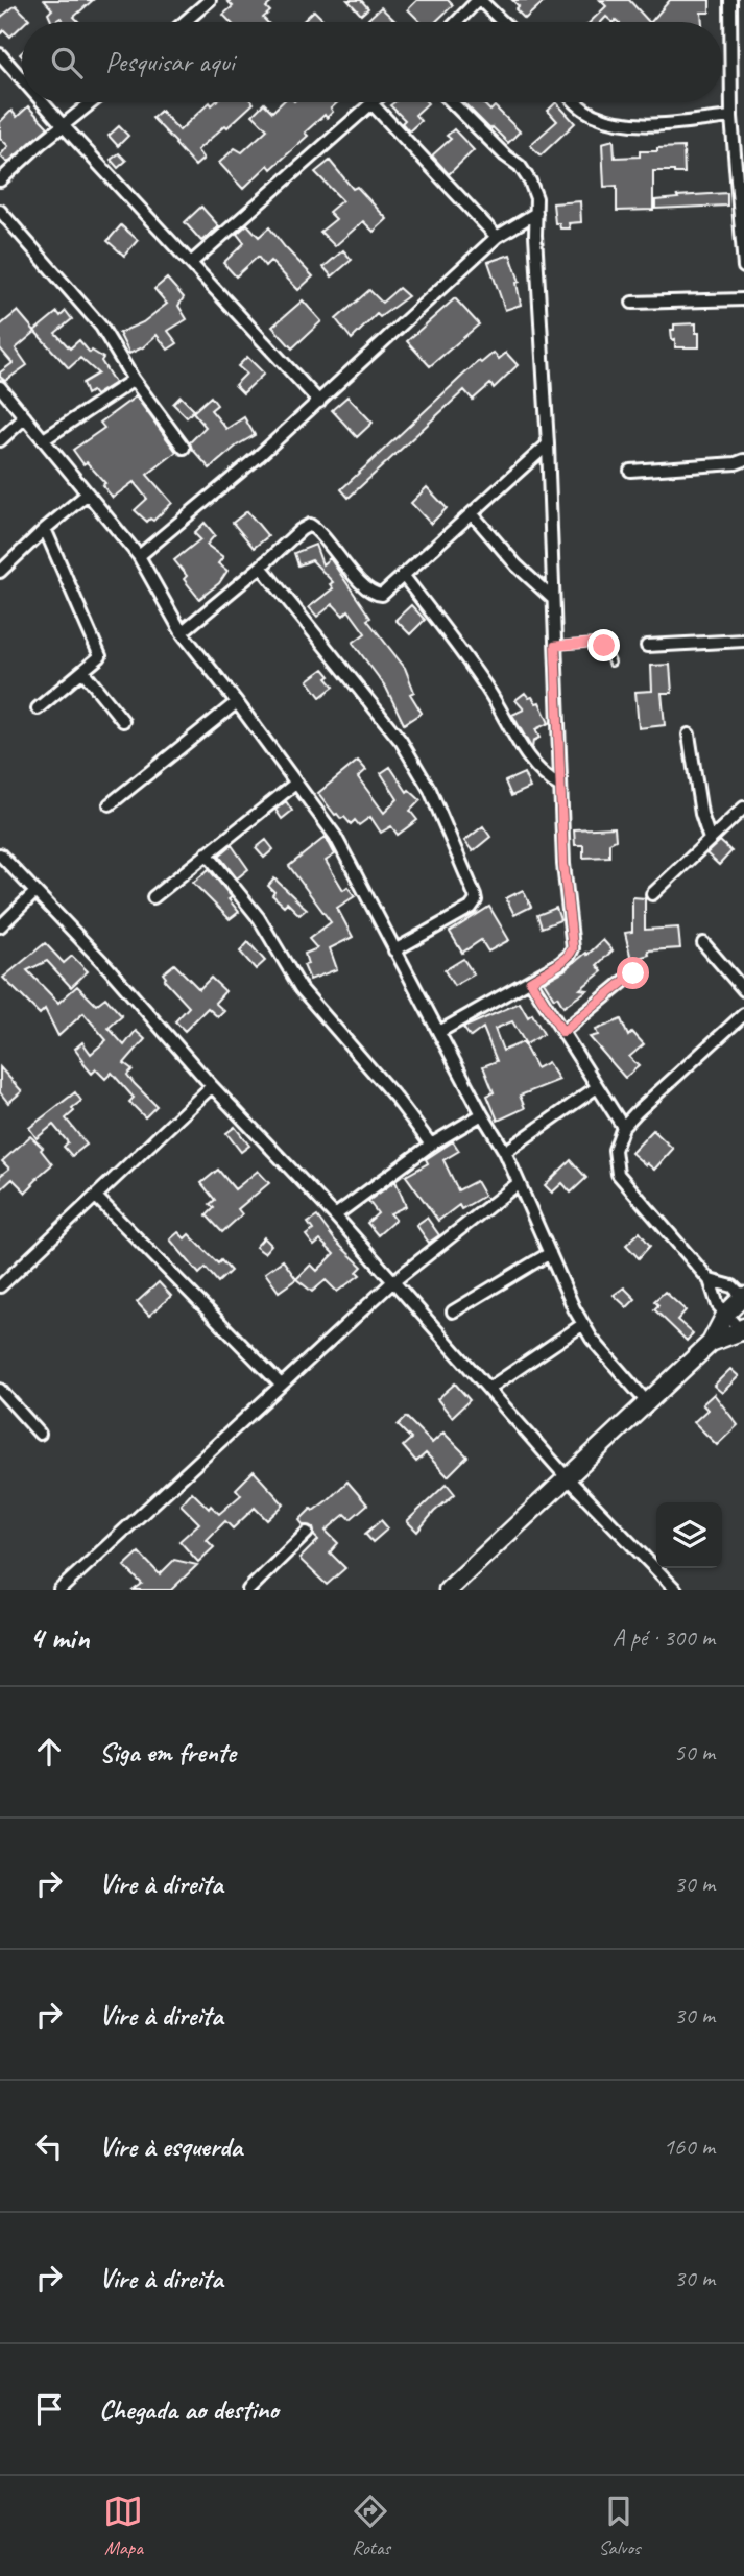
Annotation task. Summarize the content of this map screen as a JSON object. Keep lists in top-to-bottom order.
{
  "page": {
    "search": "Pesquisar aqui",
    "heading": ["4 min", "A pé · 300 m"],
    "list": [
      ["Siga em frente", "50 m"],
      ["Vire à direita", "30 m"],
      ["Vire à direita", "30 m"],
      ["Vire à esquerda", "160 m"],
      ["Vire à direita", "30 m"],
      "Chegada ao destino"
    ],
    "nav": ["Mapa", "Rotas", "Salvos"]
  }
}
